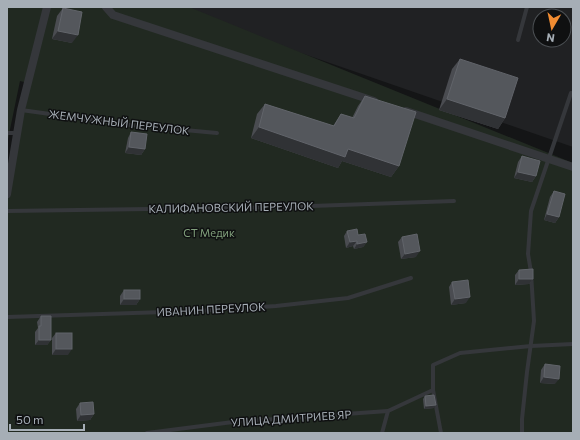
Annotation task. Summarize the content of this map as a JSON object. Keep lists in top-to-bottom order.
{
  "streets": {
    "lane": [
      "ЖЕМЧУЖНЫЙ ПЕРЕУЛОК",
      "КАЛИФАНОВСКИЙ ПЕРЕУЛОК",
      "ИВАНИН ПЕРЕУЛОК",
      "УЛИЦА ДМИТРИЕВ ЯР"
    ]
  },
  "parks": ["СТ Медик"],
  "scale_bar": "50 m",
  "north": "bottom"
}
